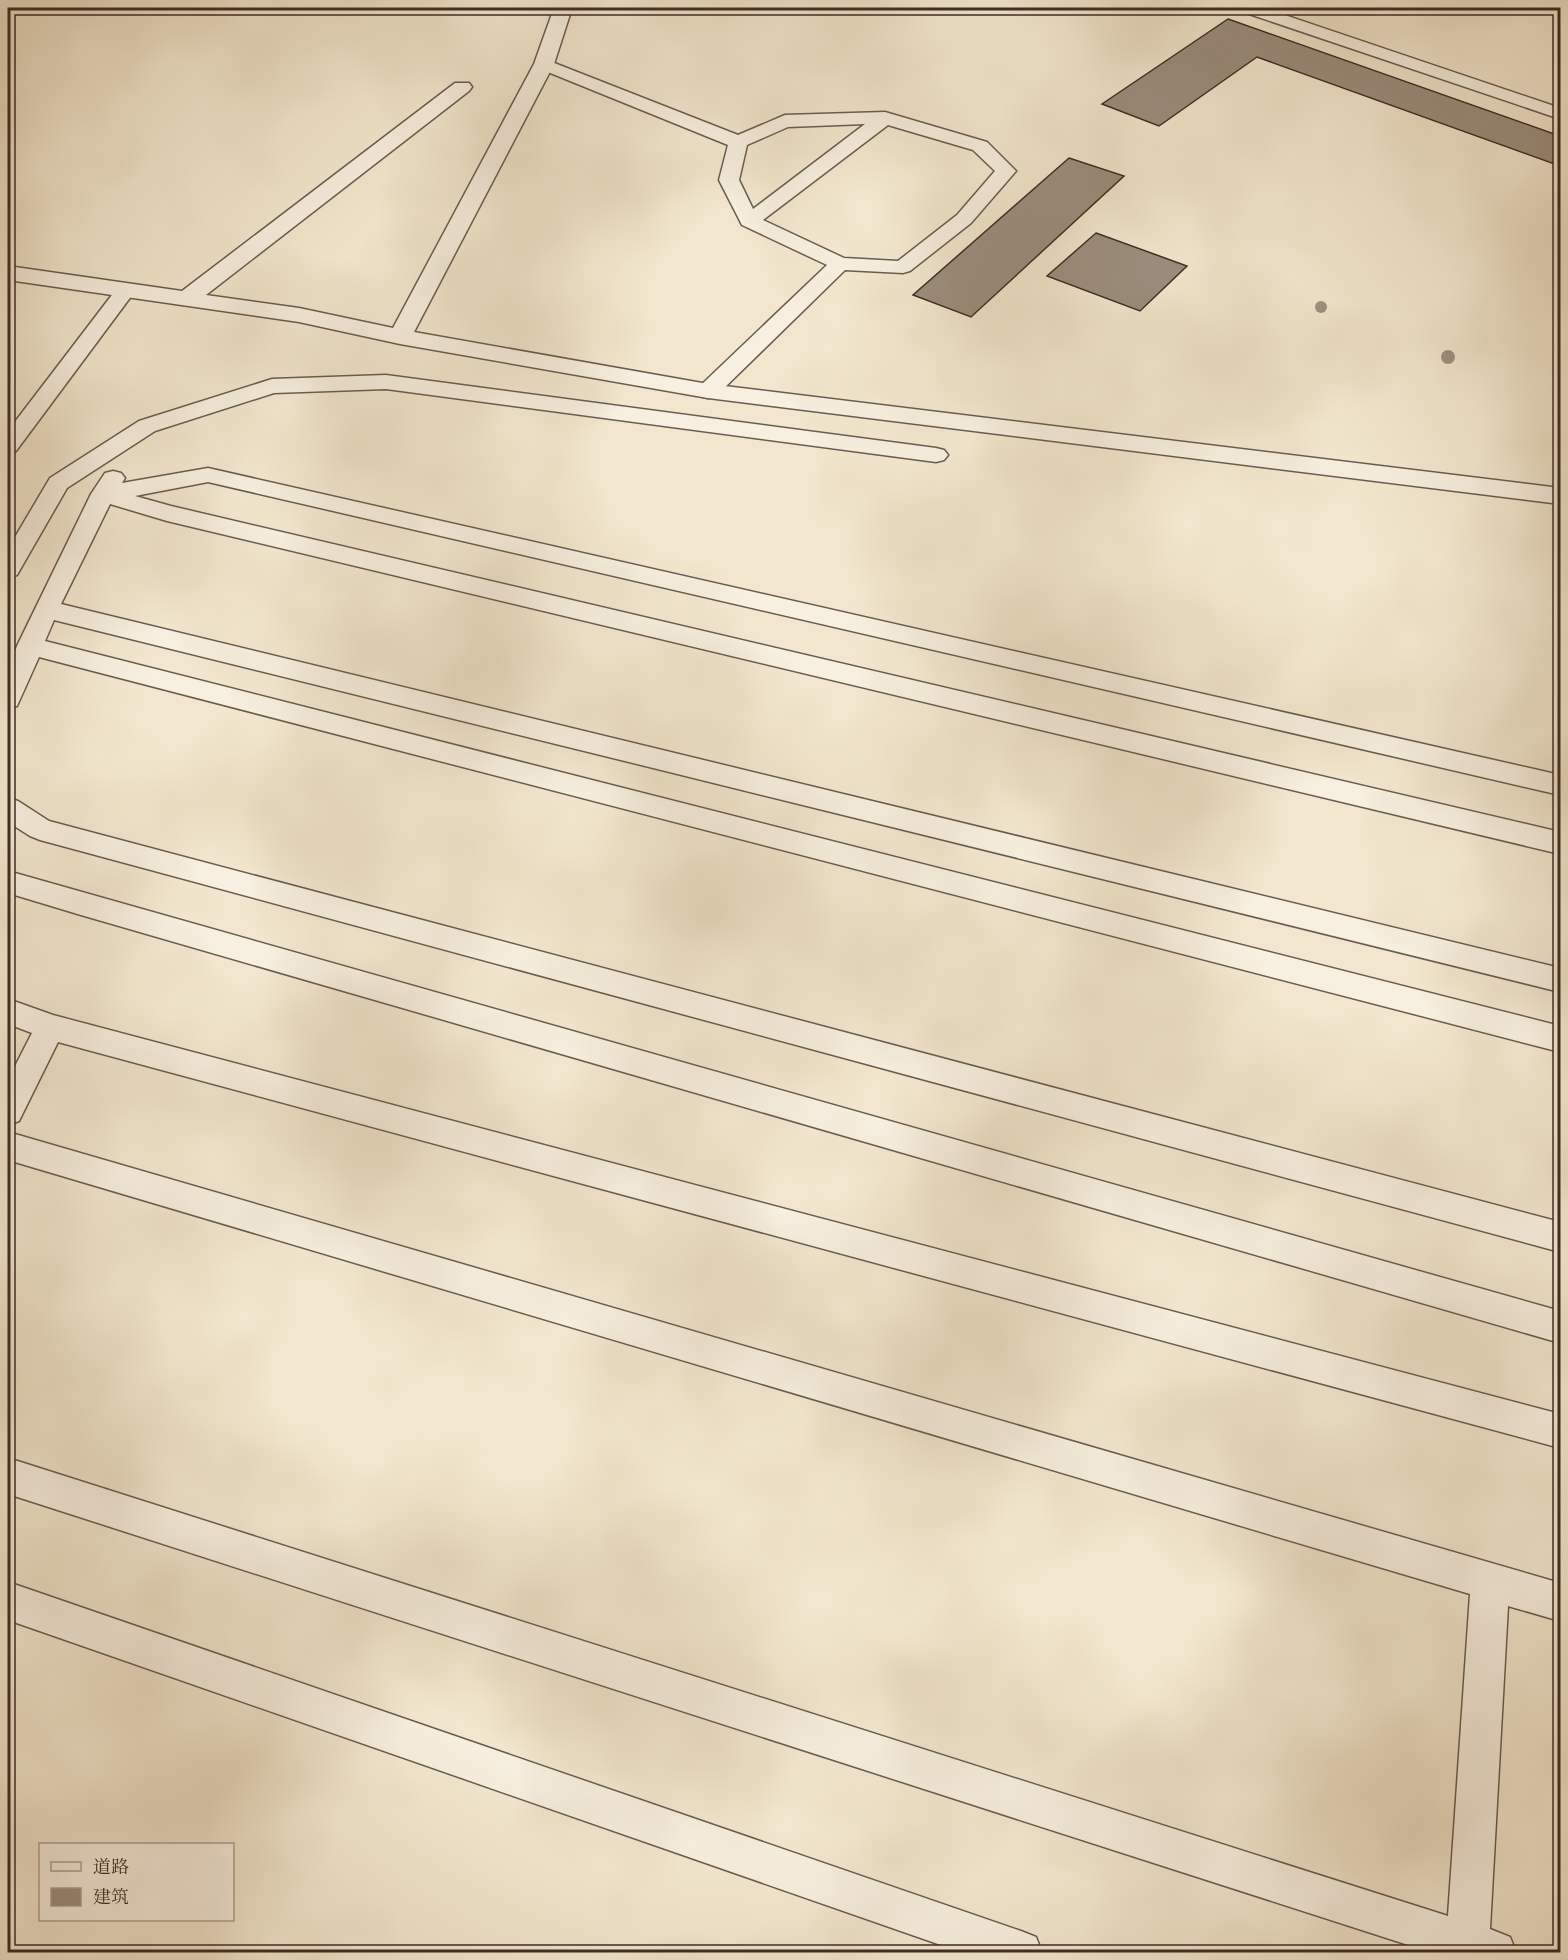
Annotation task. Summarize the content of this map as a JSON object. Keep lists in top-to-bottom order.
{
  "legend": ["道路", "建筑"]
}
